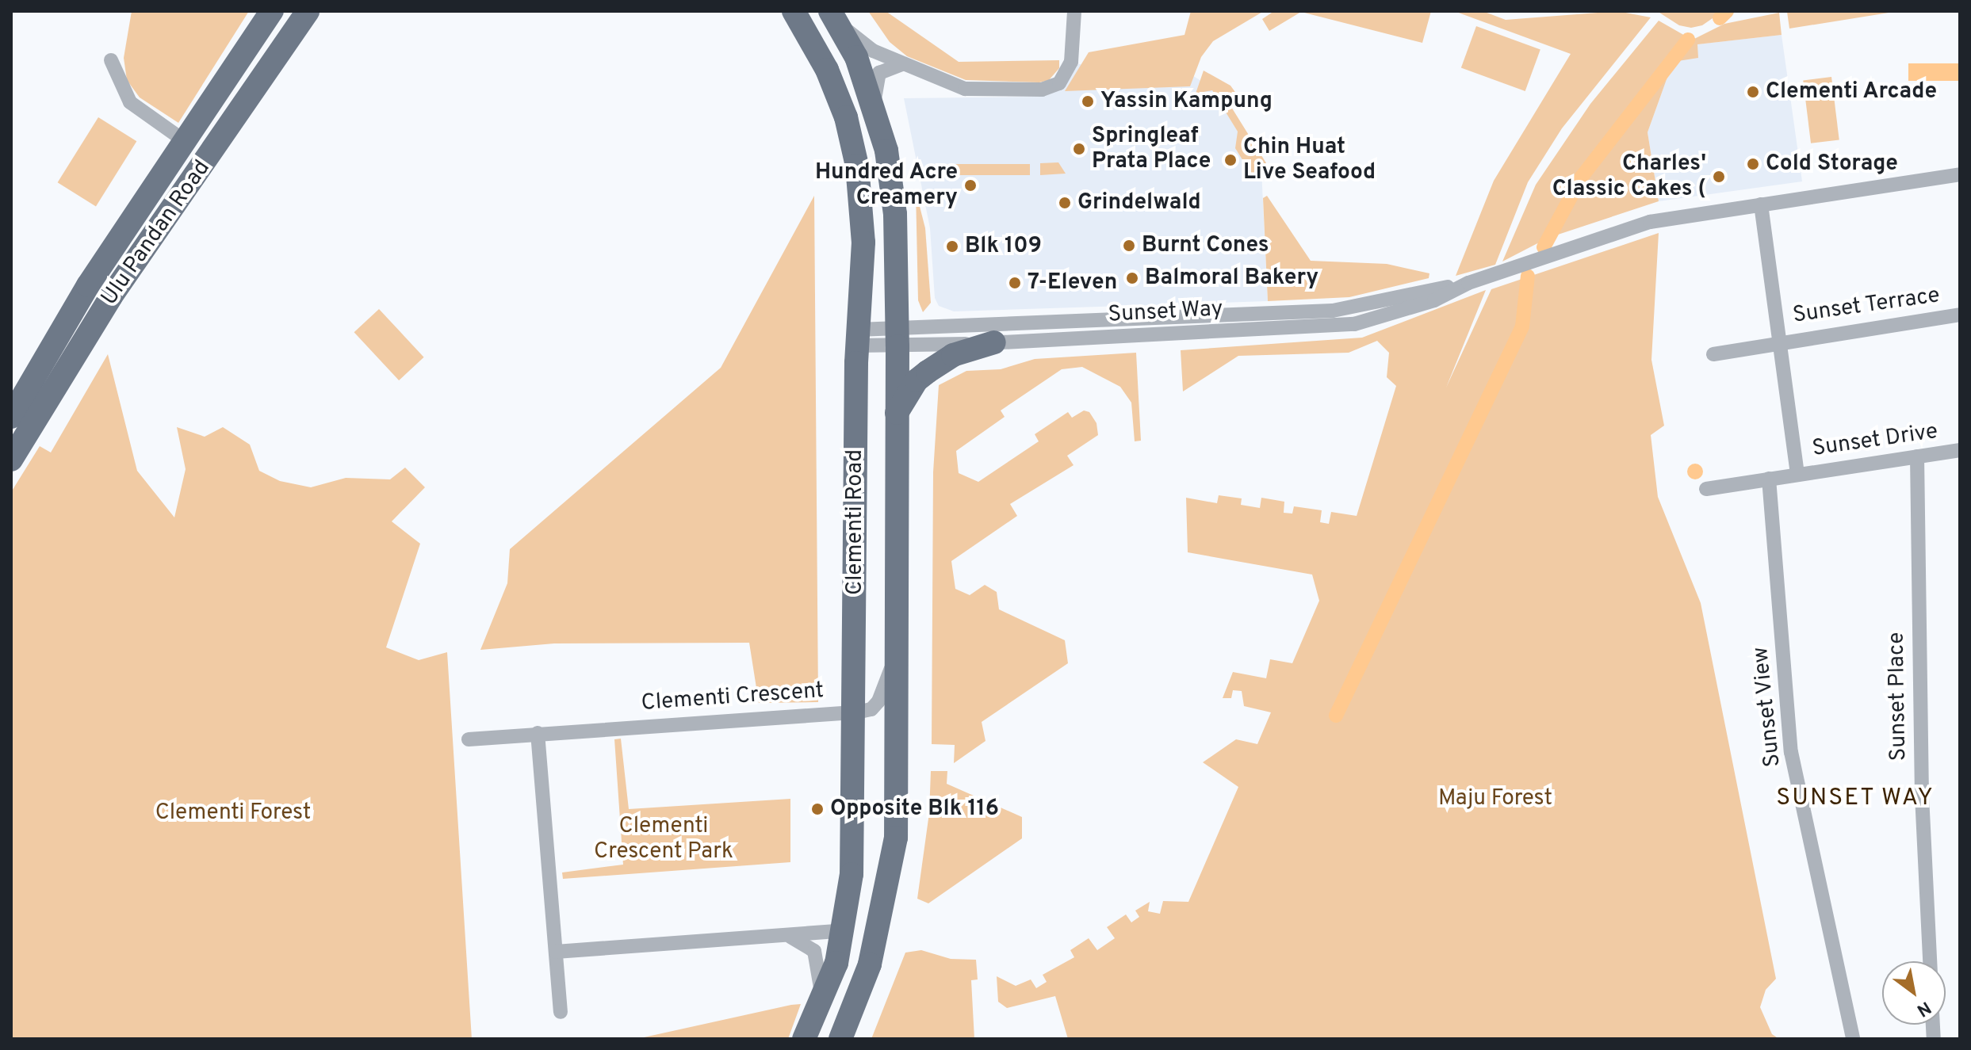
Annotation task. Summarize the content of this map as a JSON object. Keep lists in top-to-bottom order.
{
  "streets": {
    "main road": ["Ulu Pandan Road", "Clementi Road"],
    "street": [
      "Sunset Terrace",
      "Sunset Way",
      "Sunset Drive",
      "Sunset Place",
      "Clementi Crescent",
      "Sunset View"
    ]
  },
  "crossings": [
    ["Sunset Way", "Clementi Road"],
    ["Sunset Drive", "Sunset Place"],
    ["Sunset Drive", "Sunset View"],
    ["Clementi Road", "Clementi Crescent"]
  ],
  "districts": ["SUNSET WAY"],
  "parks": ["Maju Forest", "Clementi Forest", "Clementi Crescent Park"],
  "places": [
    "Clementi Arcade",
    "Yassin Kampung",
    "Springleaf Prata Place",
    "Chin Huat Live Seafood",
    "Cold Storage",
    "Charles' Classic Cakes (",
    "Hundred Acre Creamery",
    "Grindelwald",
    "Burnt Cones",
    "Blk 109",
    "Balmoral Bakery",
    "7-Eleven",
    "Opposite Blk 116"
  ],
  "north": "bottom right"
}
